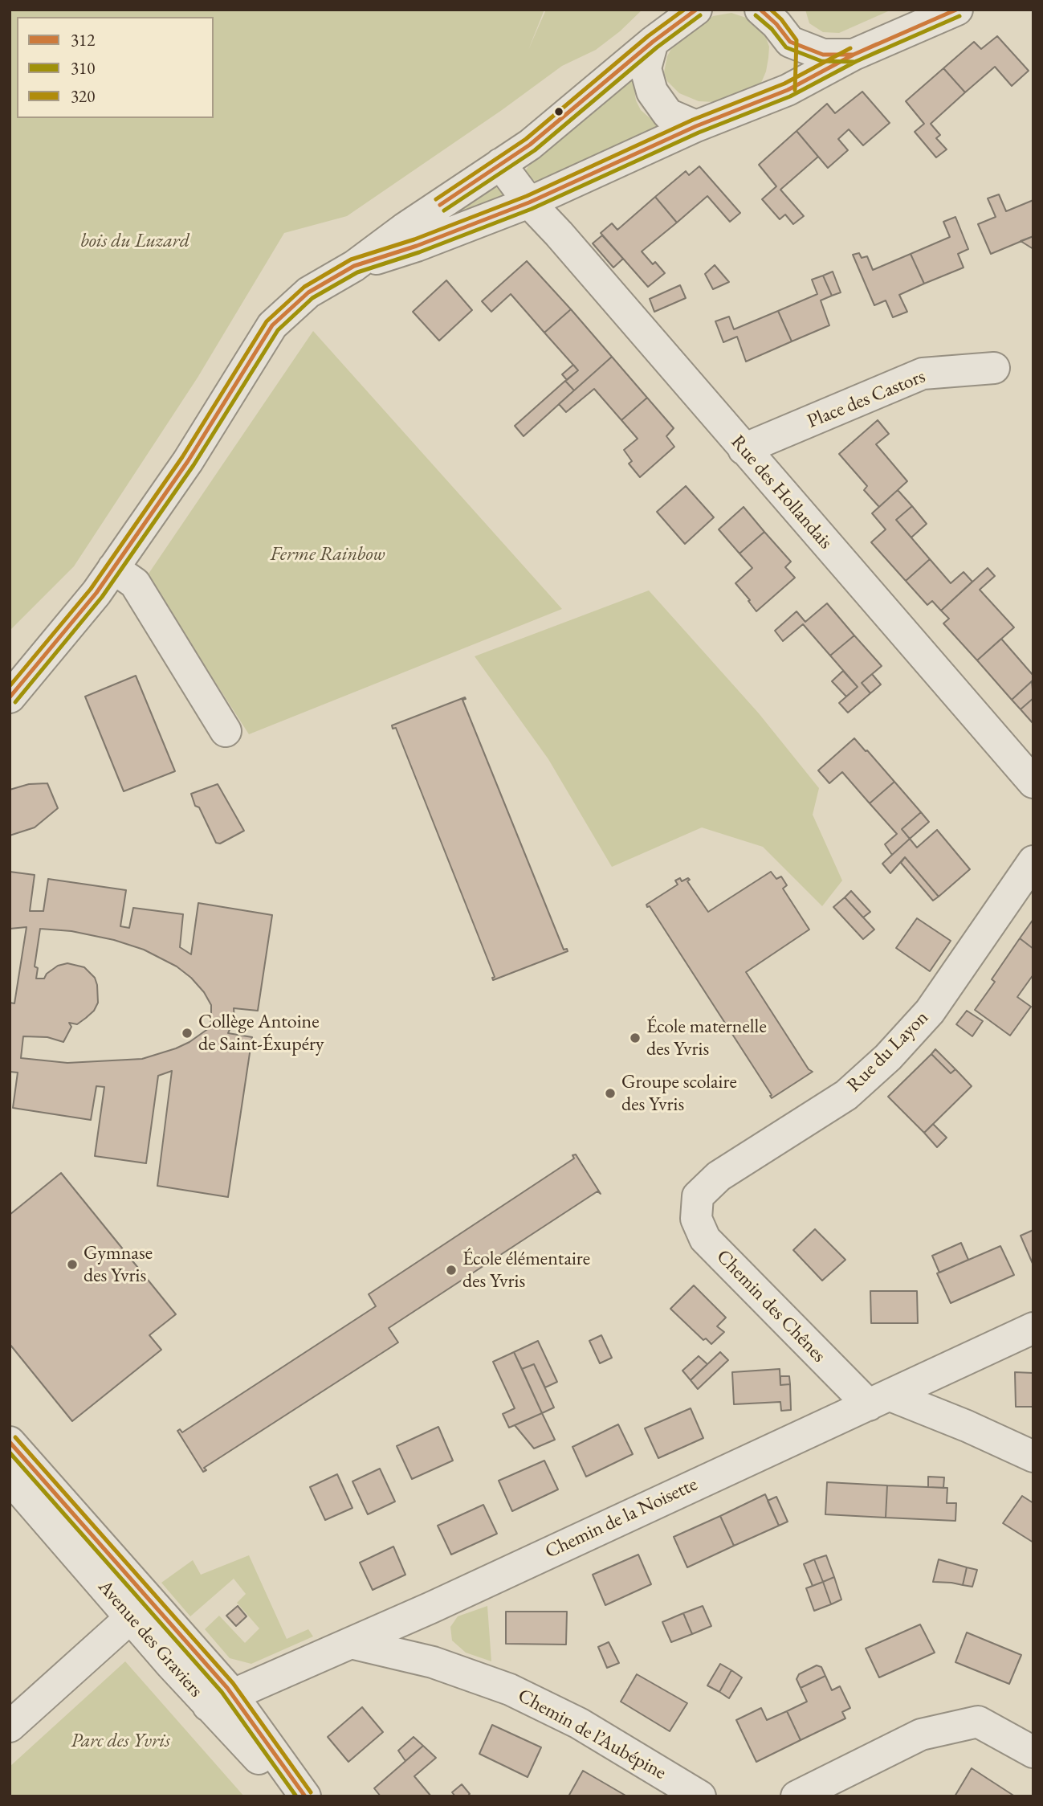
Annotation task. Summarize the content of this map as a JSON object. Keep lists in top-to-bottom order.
{
  "streets": {
    "street": [
      "Place des Castors",
      "Rue des Hollandais",
      "Rue du Layon",
      "Chemin des Chênes",
      "Chemin de la Noisette",
      "Avenue des Graviers",
      "Chemin de l’Aubépine"
    ]
  },
  "crossings": [
    ["Place des Castors", "Rue des Hollandais"],
    ["Rue du Layon", "Chemin des Chênes"],
    ["Chemin des Chênes", "Chemin de la Noisette"],
    ["Chemin de la Noisette", "Avenue des Graviers"],
    ["Chemin de la Noisette", "Chemin de l’Aubépine"]
  ],
  "parks": ["bois du Luzard", "Ferme Rainbow", "Parc des Yvris"],
  "places": [
    "Collège Antoine de Saint-Éxupéry",
    "École maternelle des Yvris",
    "Groupe scolaire des Yvris",
    "Gymnase des Yvris",
    "École élémentaire des Yvris"
  ],
  "lines": ["transit line 312", "transit line 320", "transit line 310"],
  "legend": ["312", "310", "320"]
}
